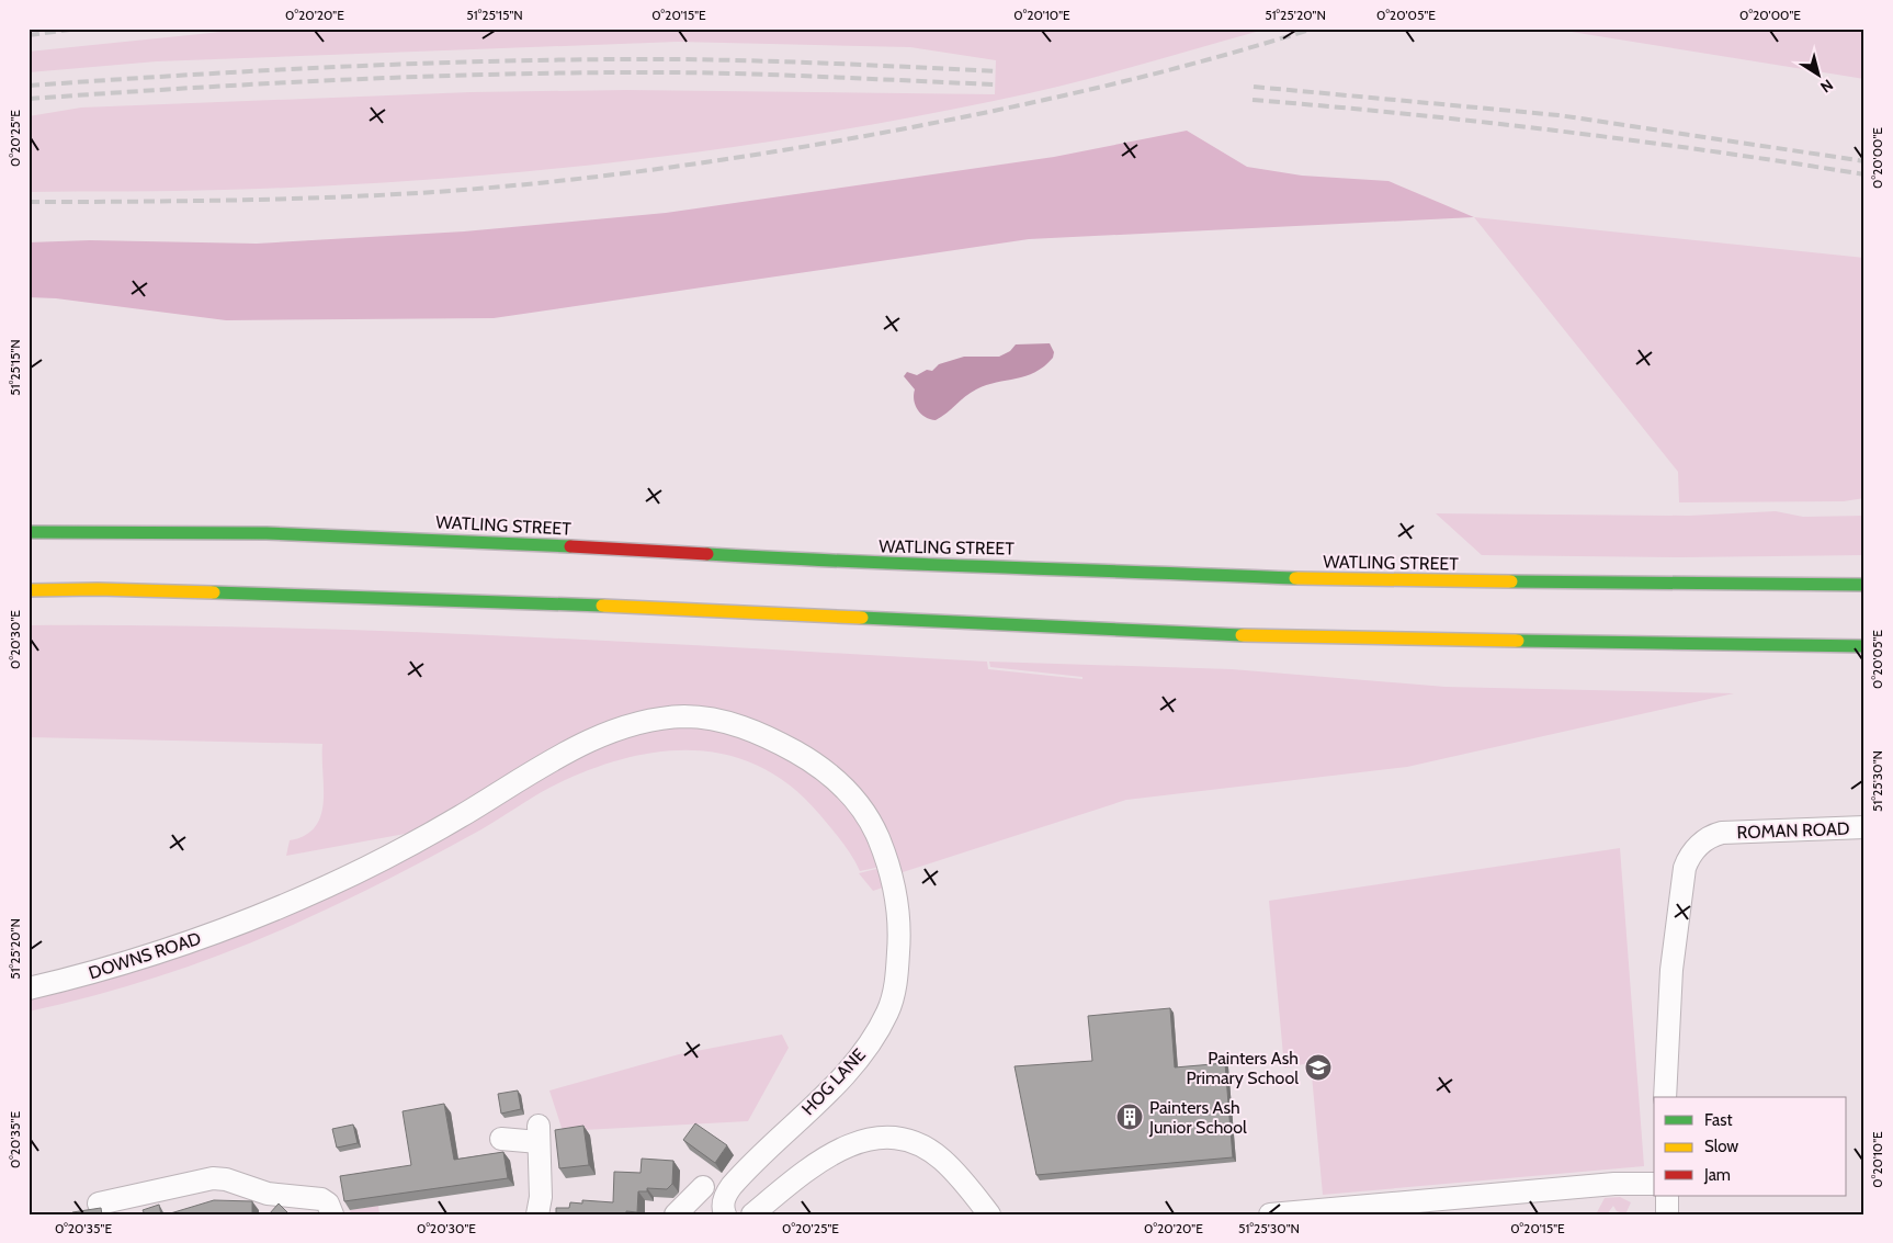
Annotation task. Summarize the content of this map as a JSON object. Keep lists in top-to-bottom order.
{
  "streets": {
    "highway": ["WATLING STREET"],
    "street": ["ROMAN ROAD", "DOWNS ROAD", "HOG LANE"]
  },
  "crossings": [
    ["DOWNS ROAD", "HOG LANE"]
  ],
  "places": {
    "school or university": ["Painters Ash Primary School"],
    "building": ["Painters Ash Junior School"]
  },
  "legend": ["Fast", "Slow", "Jam"],
  "north": "bottom right",
  "coordinates": [
    "0°20'20\"E",
    "51°25'15\"N",
    "0°20'15\"E",
    "0°20'10\"E",
    "51°25'20\"N",
    "0°20'05\"E",
    "0°20'00\"E",
    "0°20'25\"E",
    "0°20'30\"E",
    "51°25'30\"N",
    "0°20'35\"E"
  ]
}
